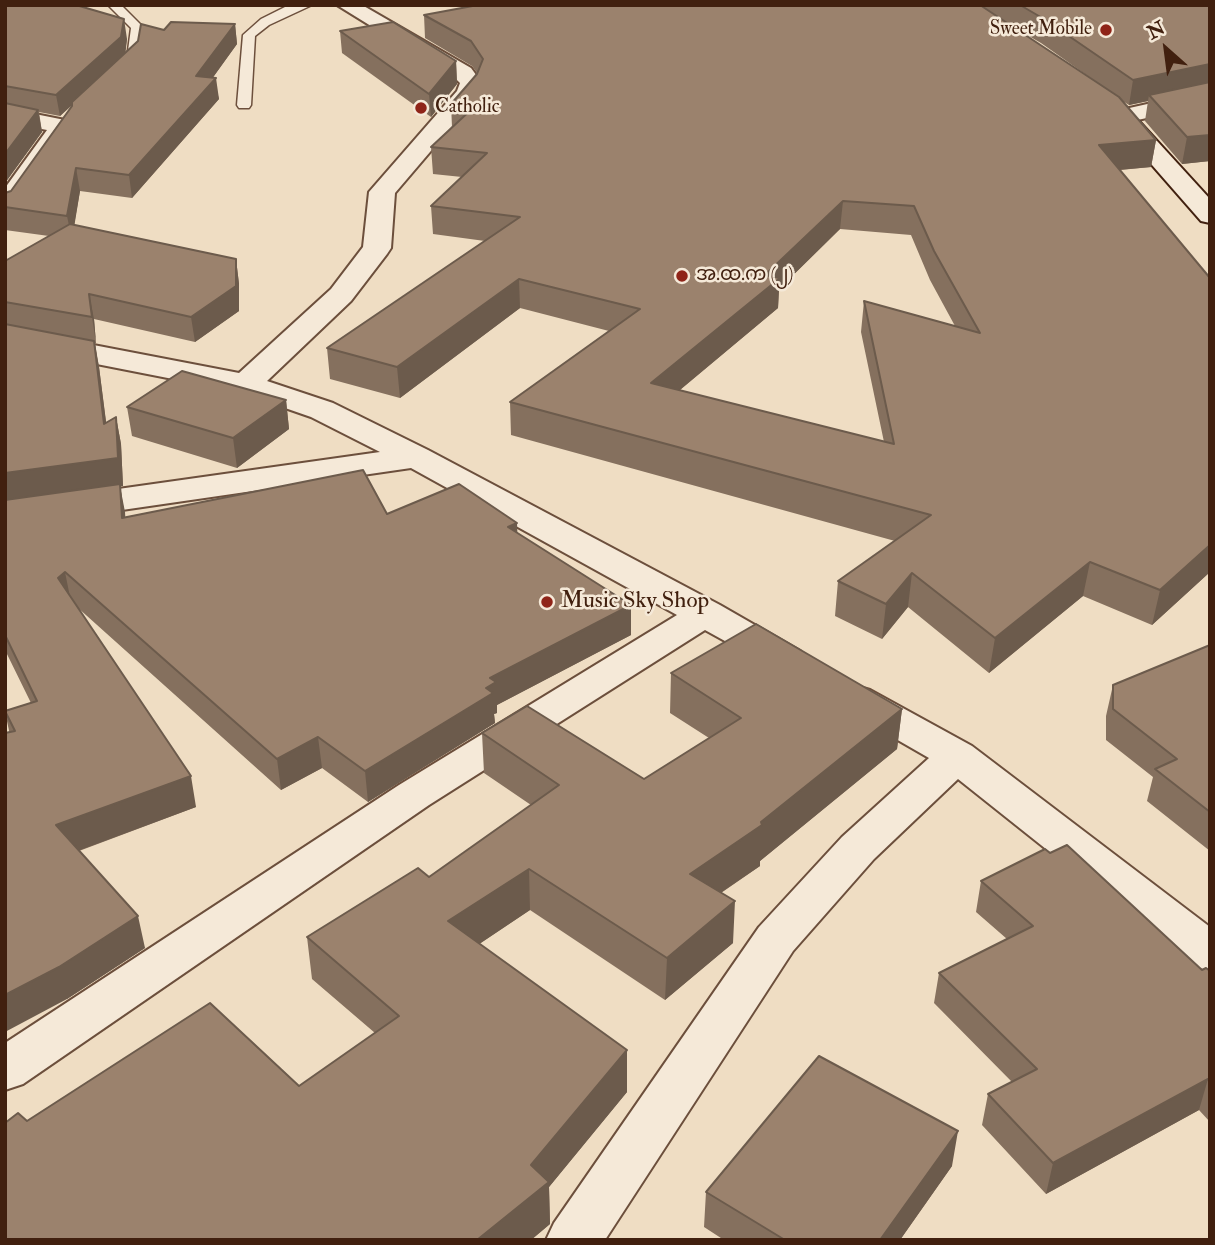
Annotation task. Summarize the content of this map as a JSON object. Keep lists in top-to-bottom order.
{
  "places": [
    "Sweet Mobile",
    "Catholic",
    "အ.ထ.က (၂)",
    "Music Sky Shop"
  ],
  "north": "top left"
}
